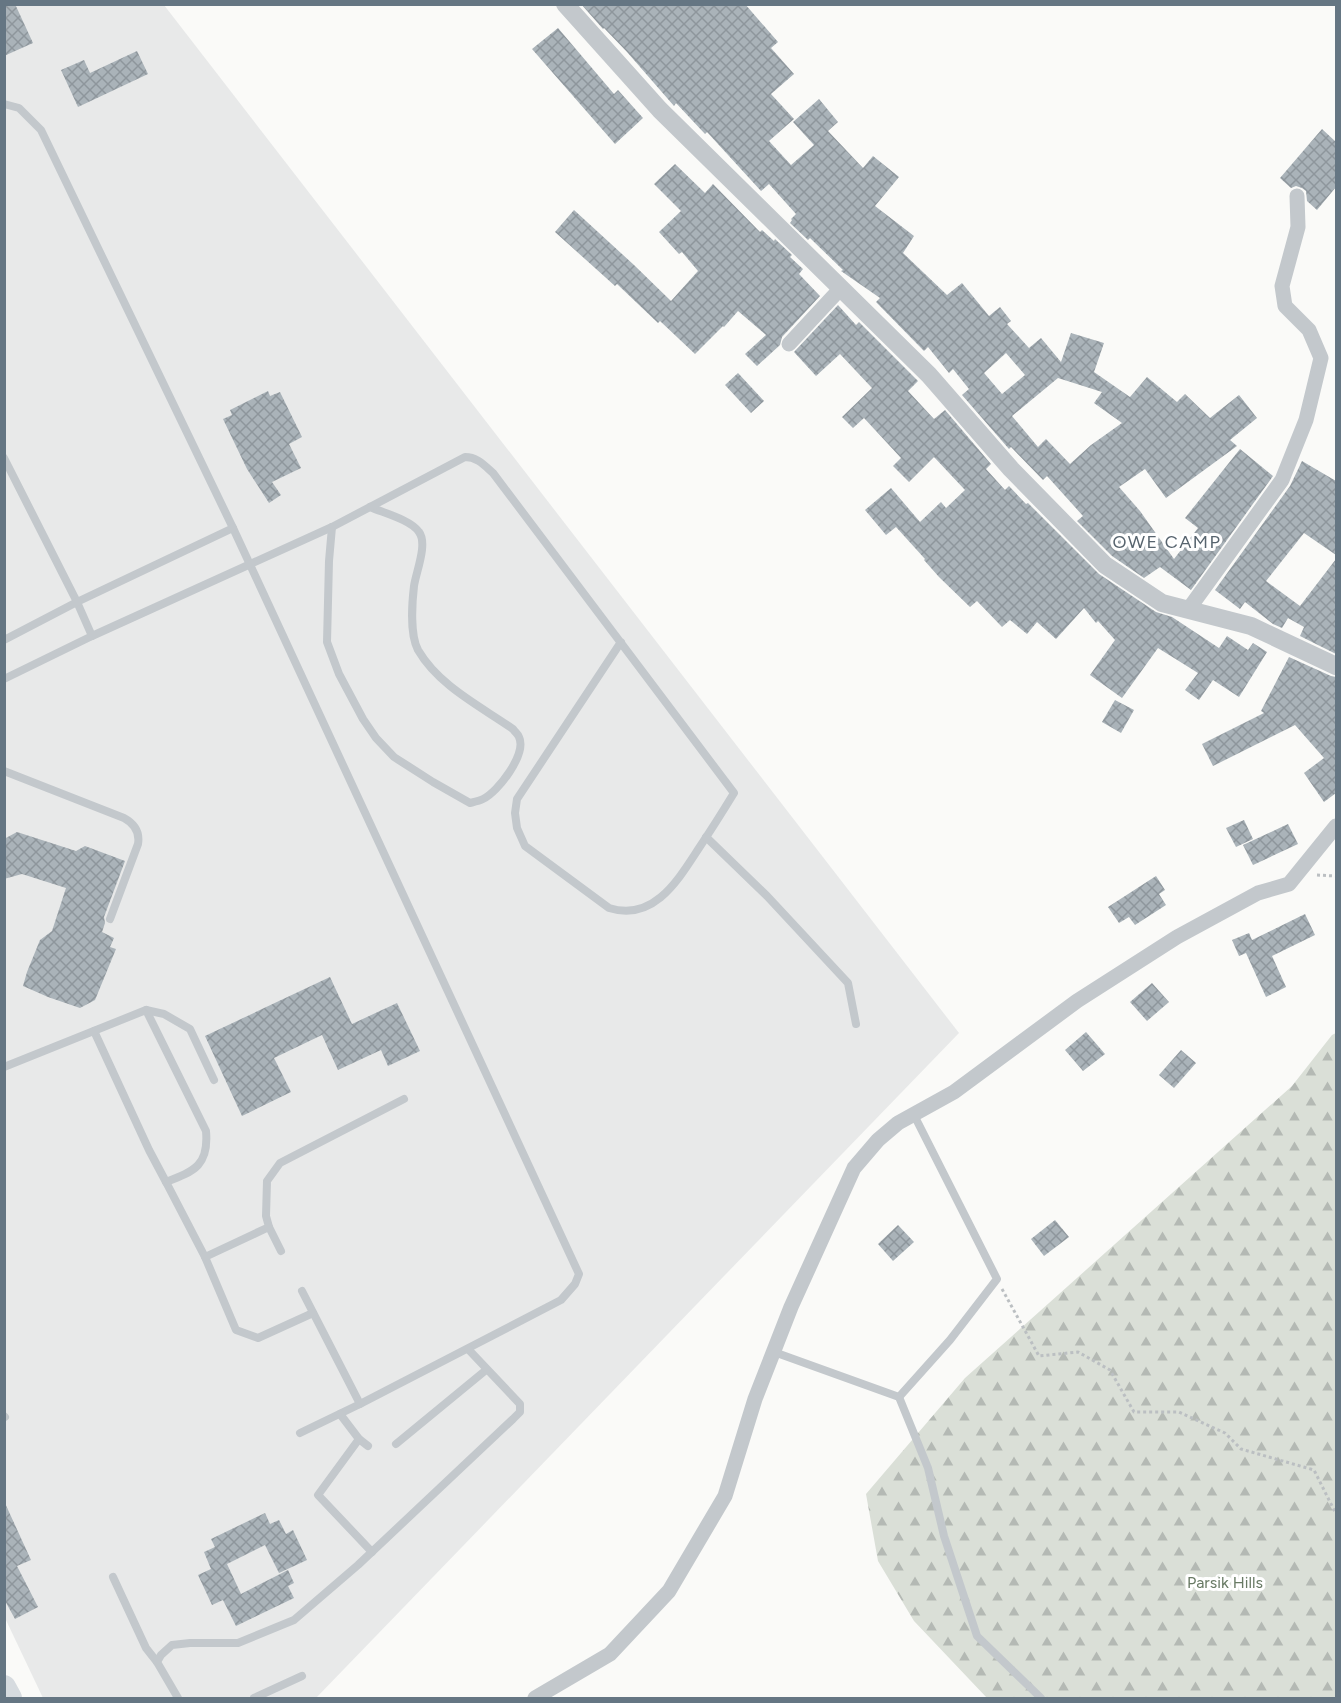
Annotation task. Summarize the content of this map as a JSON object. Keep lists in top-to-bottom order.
{
  "districts": ["OWE CAMP"],
  "parks": ["Parsik Hills"]
}
